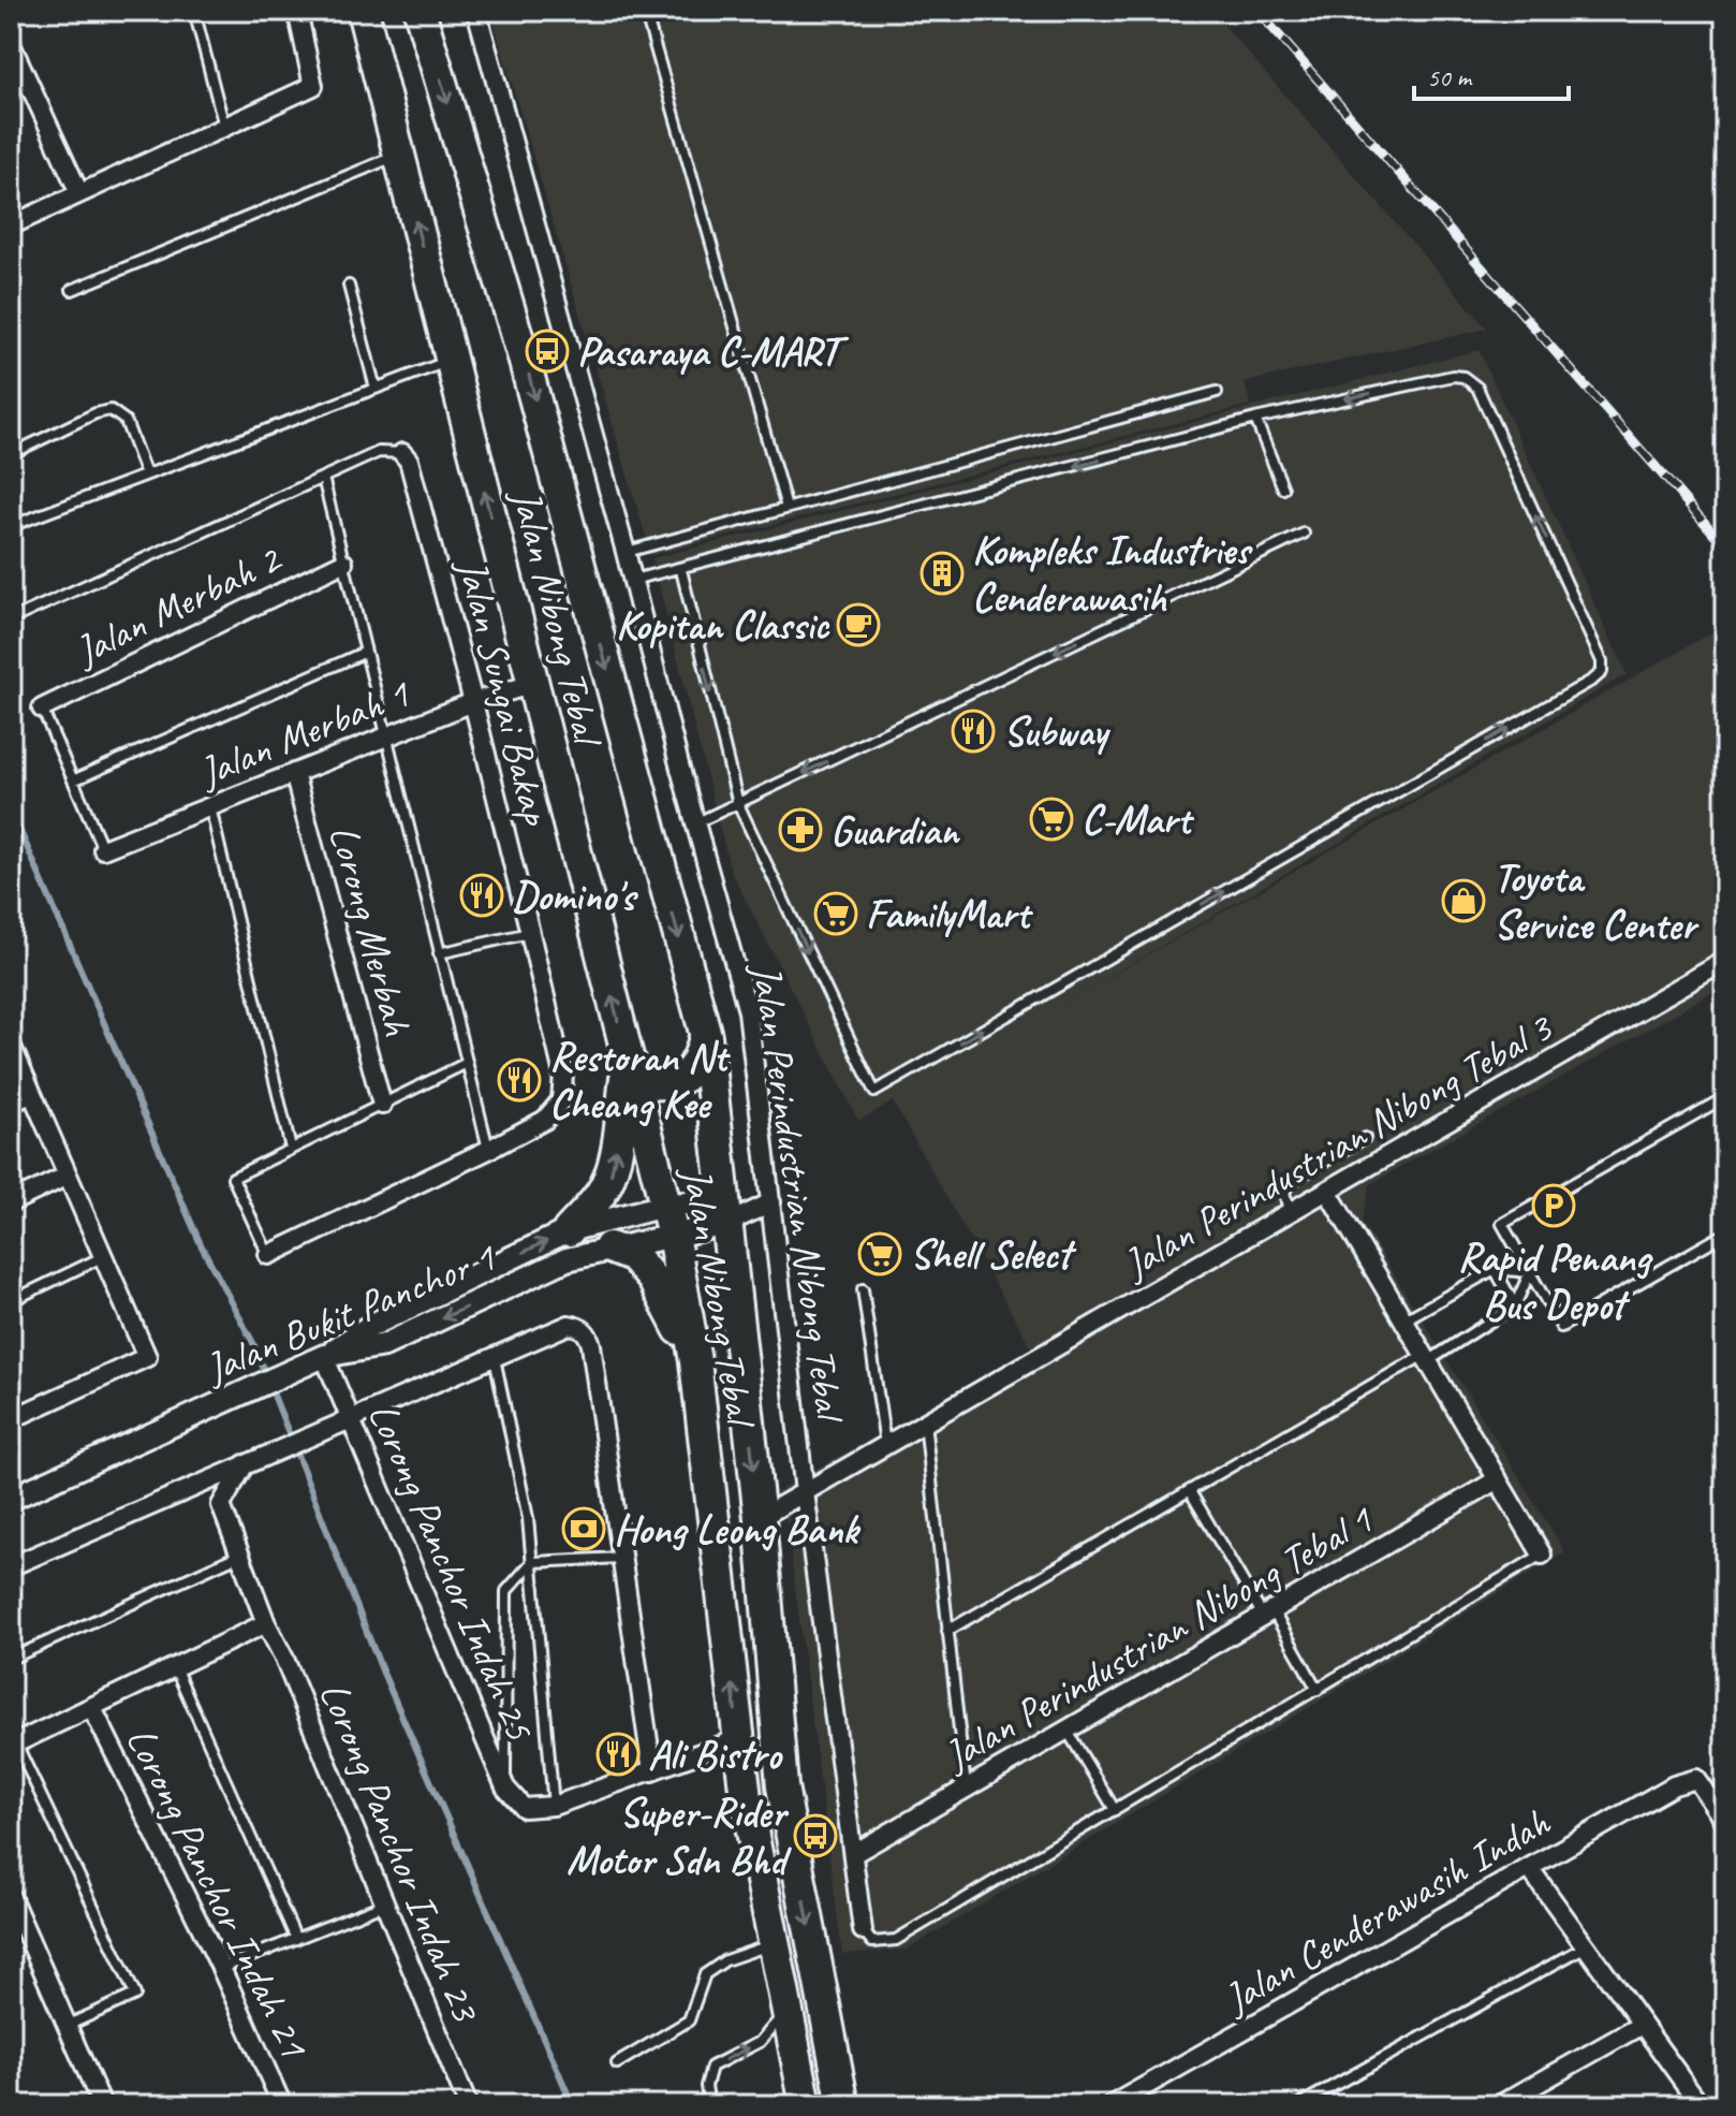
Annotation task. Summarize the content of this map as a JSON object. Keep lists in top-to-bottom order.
{
  "streets": {
    "highway": ["Jalan Nibong Tebal"],
    "street": [
      "Jalan Merbah 2",
      "Jalan Sungai Bakap",
      "Jalan Merbah 1",
      "Lorong Merbah",
      "Jalan Perindustrian Nibong Tebal 3",
      "Jalan Perindustrian Nibong Tebal",
      "Jalan Bukit Panchor 1",
      "Lorong Panchor Indah 25",
      "Jalan Perindustrian Nibong Tebal 1",
      "Lorong Panchor Indah 23",
      "Lorong Panchor Indah 21",
      "Jalan Cenderawasih Indah"
    ]
  },
  "crossings": [
    ["Jalan Nibong Tebal", "Jalan Merbah 1"],
    ["Jalan Nibong Tebal", "Jalan Perindustrian Nibong Tebal 3"],
    ["Jalan Nibong Tebal", "Jalan Bukit Panchor 1"],
    ["Jalan Sungai Bakap", "Jalan Merbah 1"],
    ["Jalan Sungai Bakap", "Jalan Bukit Panchor 1"],
    ["Jalan Merbah 1", "Lorong Merbah"],
    ["Jalan Perindustrian Nibong Tebal 3", "Jalan Perindustrian Nibong Tebal"],
    ["Jalan Perindustrian Nibong Tebal", "Jalan Perindustrian Nibong Tebal 1"],
    ["Jalan Bukit Panchor 1", "Lorong Panchor Indah 25"]
  ],
  "places": {
    "bus stop": ["Pasaraya C-MART", "Super-Rider Motor Sdn Bhd"],
    "building": ["Kompleks Industries Cenderawasih"],
    "cafe": ["Kopitan Classic"],
    "restaurant": [
      "Subway",
      "Domino's",
      "Restoran Nt Cheang Kee",
      "Ali Bistro"
    ],
    "supermarket": ["C-Mart", "FamilyMart", "Shell Select"],
    "pharmacy": ["Guardian"],
    "shop": ["Toyota Service Center"],
    "parking": ["Rapid Penang Bus Depot"],
    "bank": ["Hong Leong Bank"]
  },
  "scale_bar": "50 m"
}
